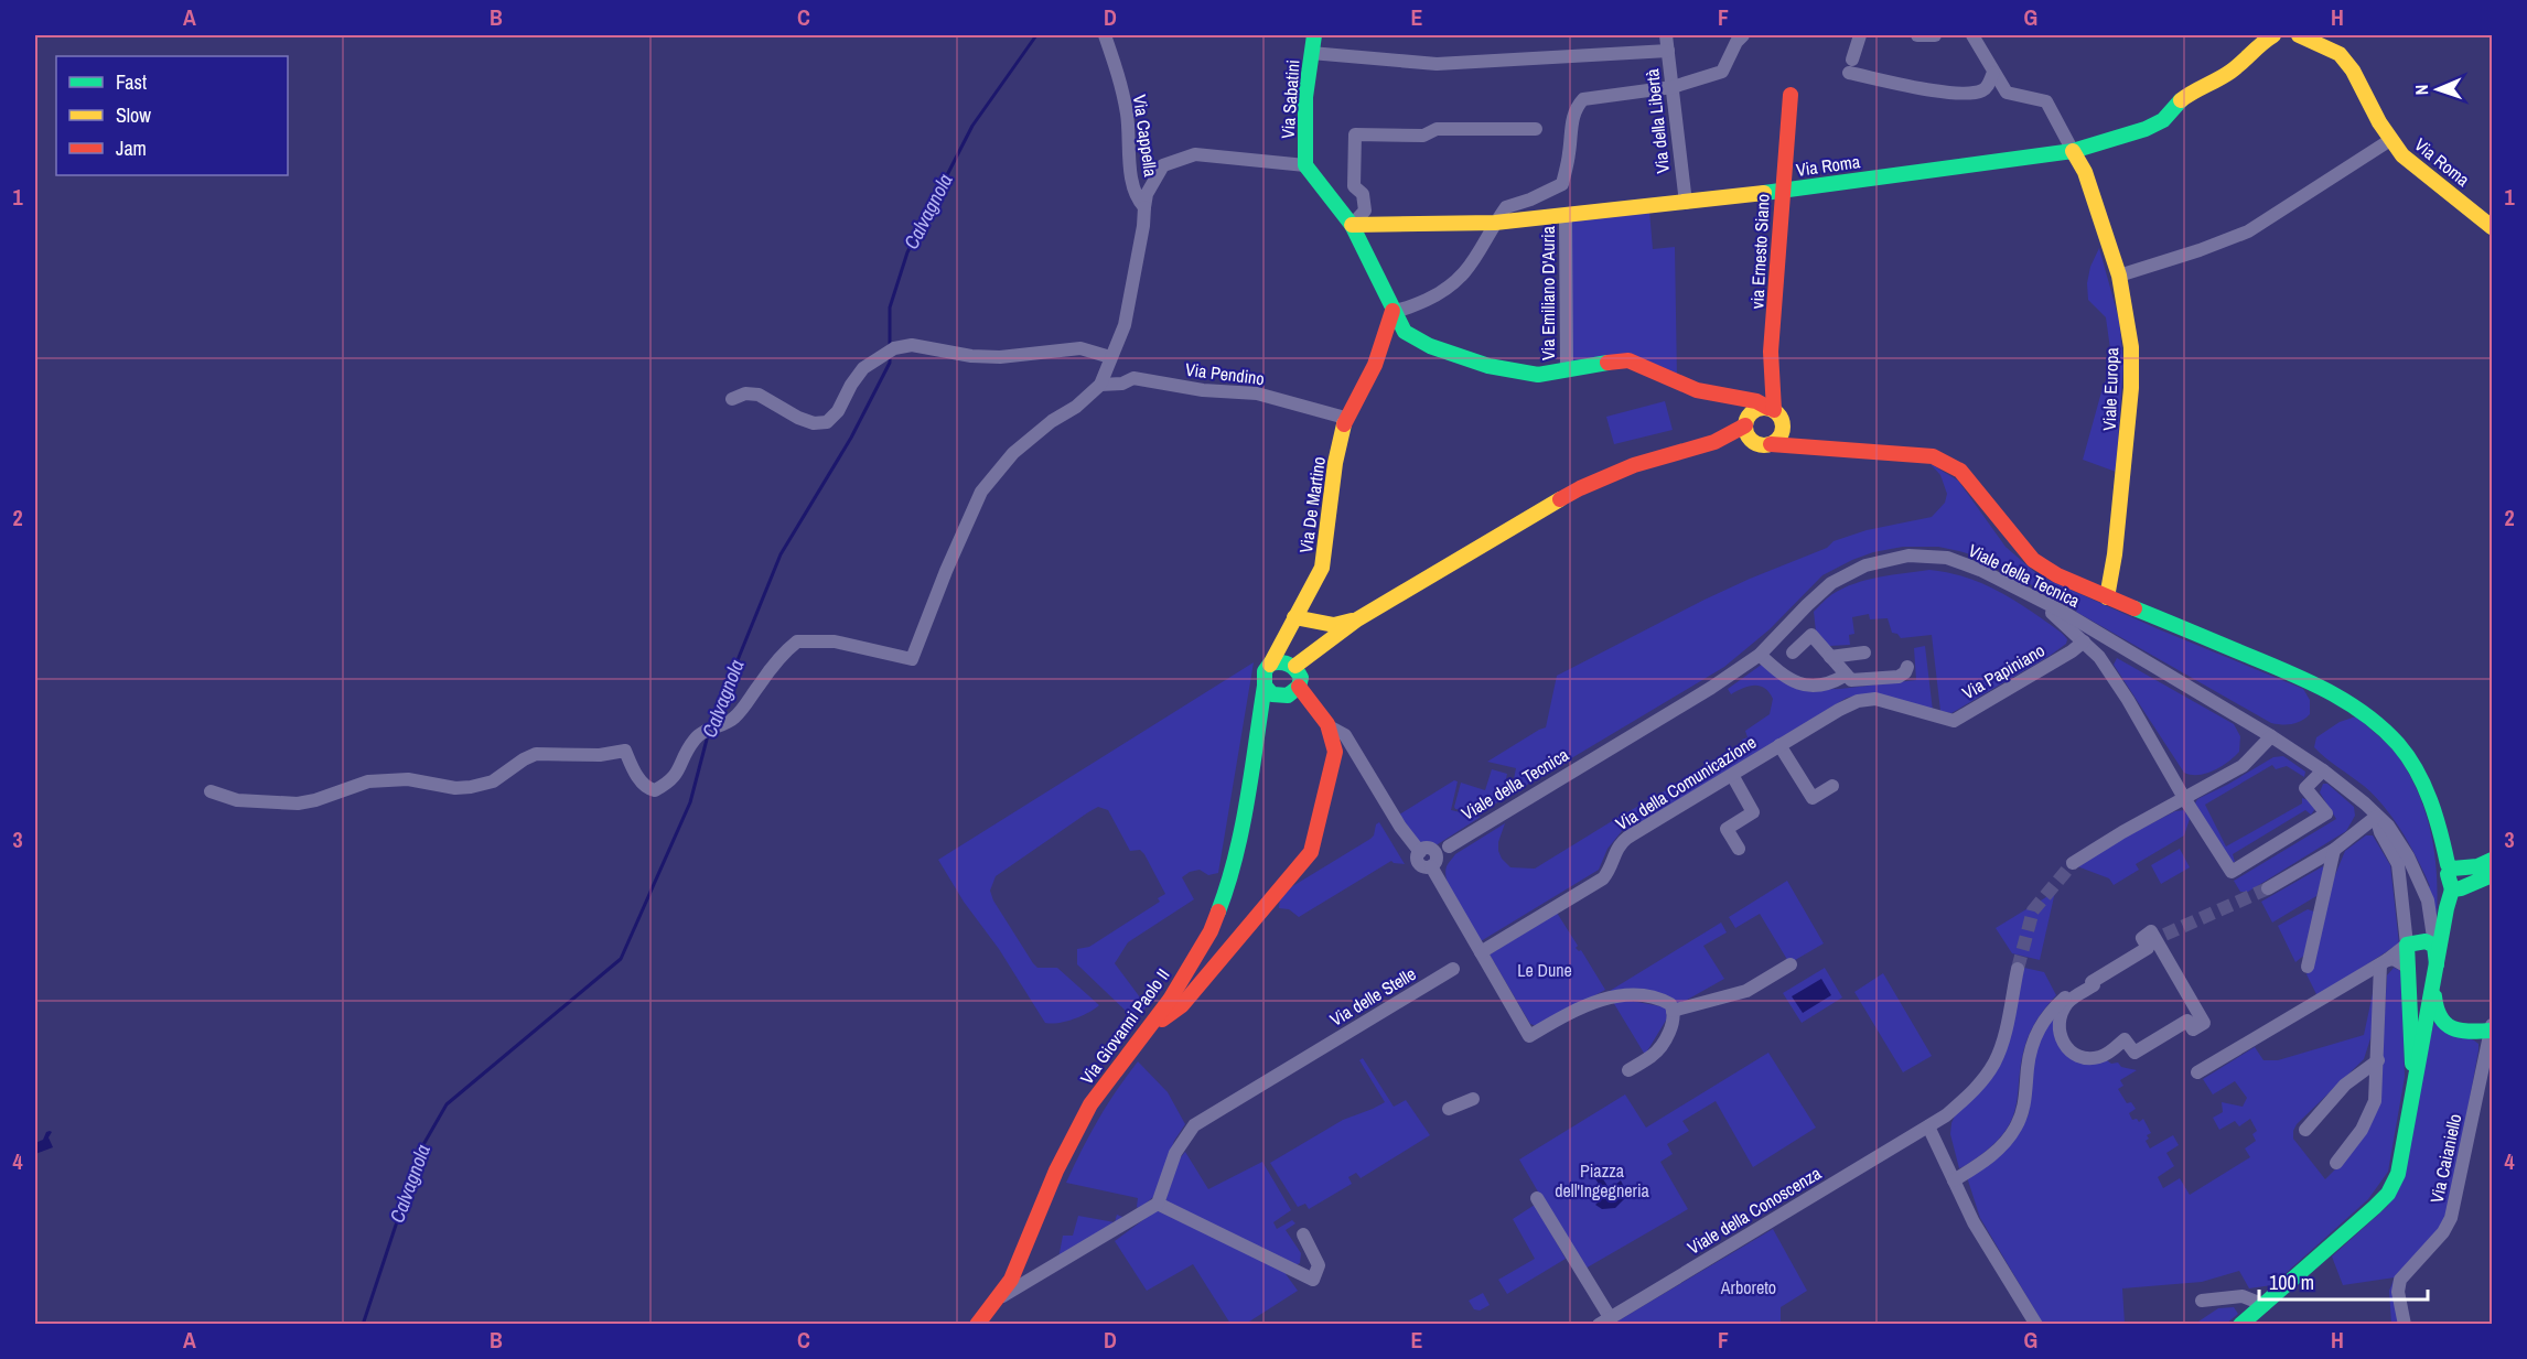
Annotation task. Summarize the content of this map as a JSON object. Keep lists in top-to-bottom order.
{
  "streets": {
    "street": [
      "Via Sabatini",
      "Via della Libertà",
      "Via Cappella",
      "Via Roma",
      "via Ernesto Siano",
      "Via Emiliano D'Auria",
      "Via Pendino",
      "Viale Europa",
      "Via De Martino",
      "Viale della Tecnica",
      "Via Papiniano",
      "Via della Comunicazione",
      "Via delle Stelle",
      "Via Giovanni Paolo II",
      "Via Caianiello",
      "Viale della Conoscenza"
    ]
  },
  "crossings": [
    ["Via Sabatini", "Via Cappella"],
    ["Via della Libertà", "Via Roma"],
    ["Via Roma", "via Ernesto Siano"],
    ["Via Roma", "Via Emiliano D'Auria"],
    ["Via Roma", "Viale Europa"],
    ["Via Pendino", "Via De Martino"],
    ["Via De Martino", "Via Giovanni Paolo II"],
    ["Via Papiniano", "Via della Comunicazione"]
  ],
  "water": ["Calvagnola"],
  "parks": ["Le Dune", "Piazza dell'Ingegneria", "Arboreto"],
  "legend": ["Fast", "Slow", "Jam"],
  "scale_bar": "100 m",
  "north": "left",
  "grid": {
    "columns": [
      "A",
      "B",
      "C",
      "D",
      "E",
      "F",
      "G",
      "H"
    ],
    "rows": [
      "1",
      "2",
      "3",
      "4"
    ]
  }
}
